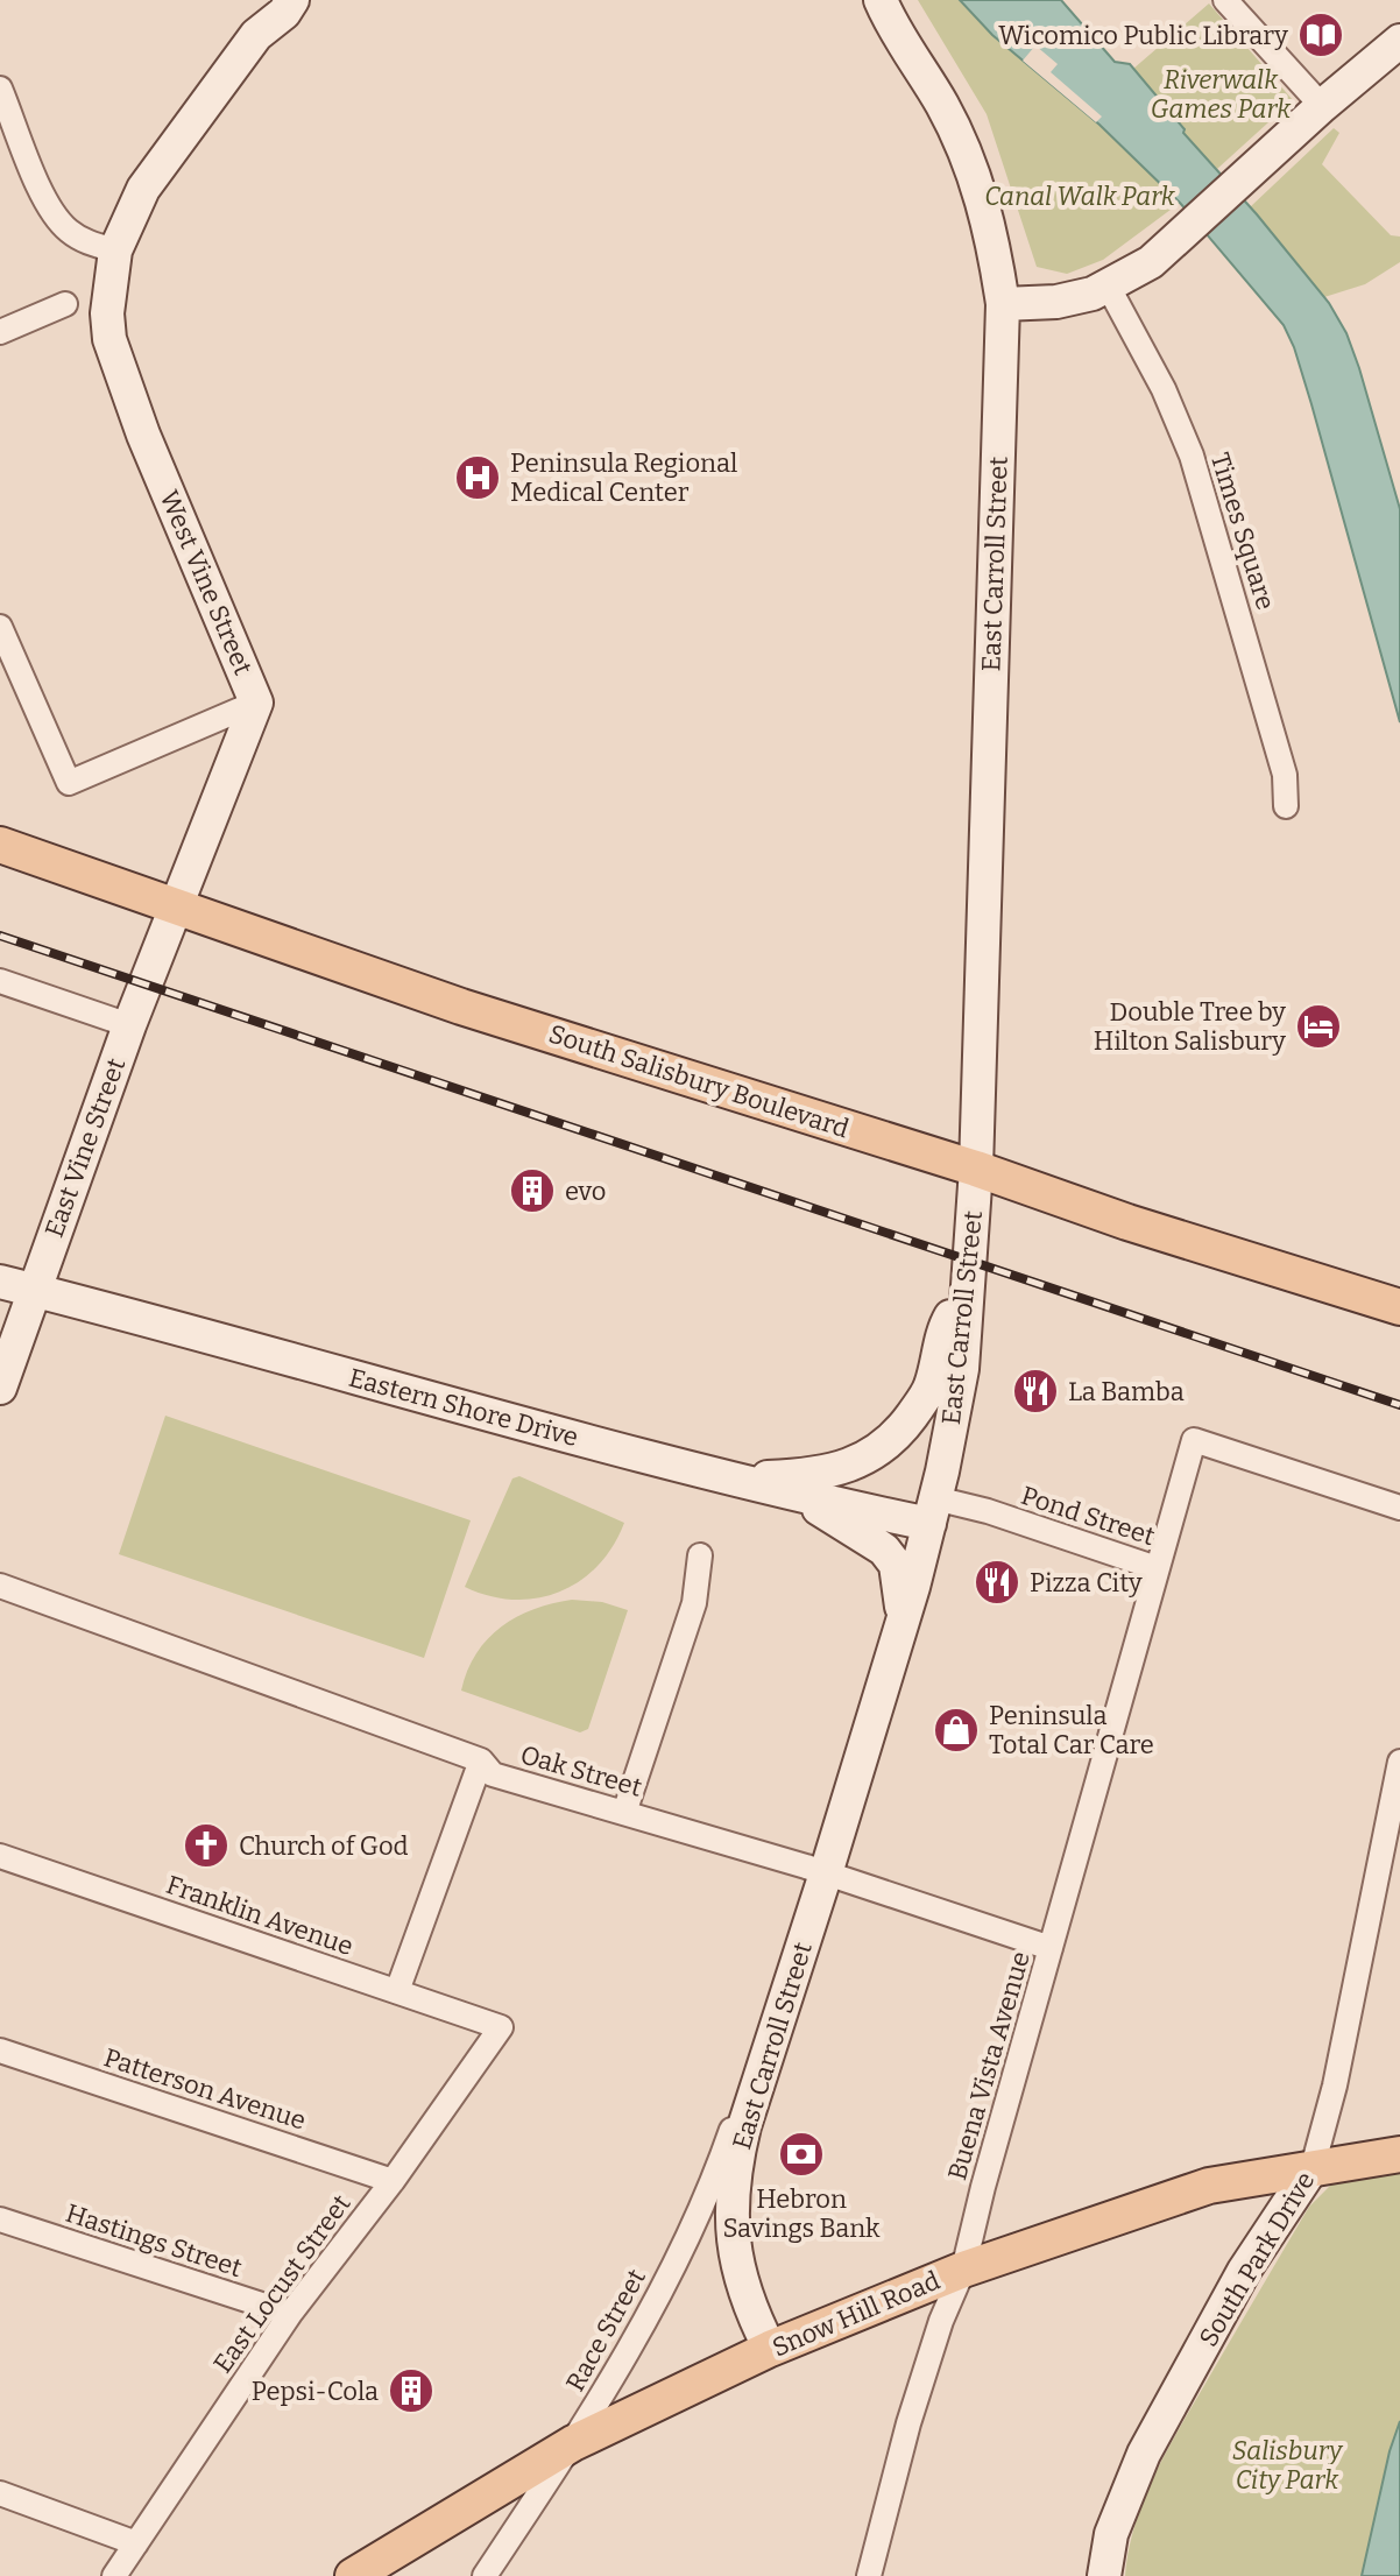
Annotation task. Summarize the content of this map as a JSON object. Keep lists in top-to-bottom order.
{
  "streets": {
    "main road": ["South Salisbury Boulevard", "Snow Hill Road"],
    "street": [
      "Times Square",
      "East Carroll Street",
      "West Vine Street",
      "East Vine Street",
      "Eastern Shore Drive",
      "Pond Street",
      "Oak Street",
      "Franklin Avenue",
      "Buena Vista Avenue",
      "Patterson Avenue",
      "Hastings Street",
      "South Park Drive",
      "East Locust Street",
      "Race Street"
    ]
  },
  "crossings": [
    ["East Carroll Street", "South Salisbury Boulevard"],
    ["East Carroll Street", "Eastern Shore Drive"],
    ["East Carroll Street", "Pond Street"],
    ["East Carroll Street", "Oak Street"],
    ["East Carroll Street", "Snow Hill Road"],
    ["East Carroll Street", "Race Street"],
    ["West Vine Street", "South Salisbury Boulevard"],
    ["West Vine Street", "East Vine Street"],
    ["South Salisbury Boulevard", "East Vine Street"],
    ["East Vine Street", "Eastern Shore Drive"],
    ["Eastern Shore Drive", "Pond Street"],
    ["Pond Street", "Buena Vista Avenue"],
    ["Oak Street", "Buena Vista Avenue"],
    ["Franklin Avenue", "East Locust Street"],
    ["Buena Vista Avenue", "Snow Hill Road"],
    ["Patterson Avenue", "East Locust Street"],
    ["Hastings Street", "East Locust Street"],
    ["South Park Drive", "Snow Hill Road"],
    ["Snow Hill Road", "Race Street"]
  ],
  "parks": ["Riverwalk Games Park", "Canal Walk Park", "Salisbury City Park"],
  "places": {
    "library": ["Wicomico Public Library"],
    "hospital": ["Peninsula Regional Medical Center"],
    "hotel": ["Double Tree by Hilton Salisbury"],
    "building": ["evo", "Pepsi-Cola"],
    "restaurant": ["La Bamba", "Pizza City"],
    "shop": ["Peninsula Total Car Care"],
    "church": ["Church of God"],
    "bank": ["Hebron Savings Bank"]
  }
}
